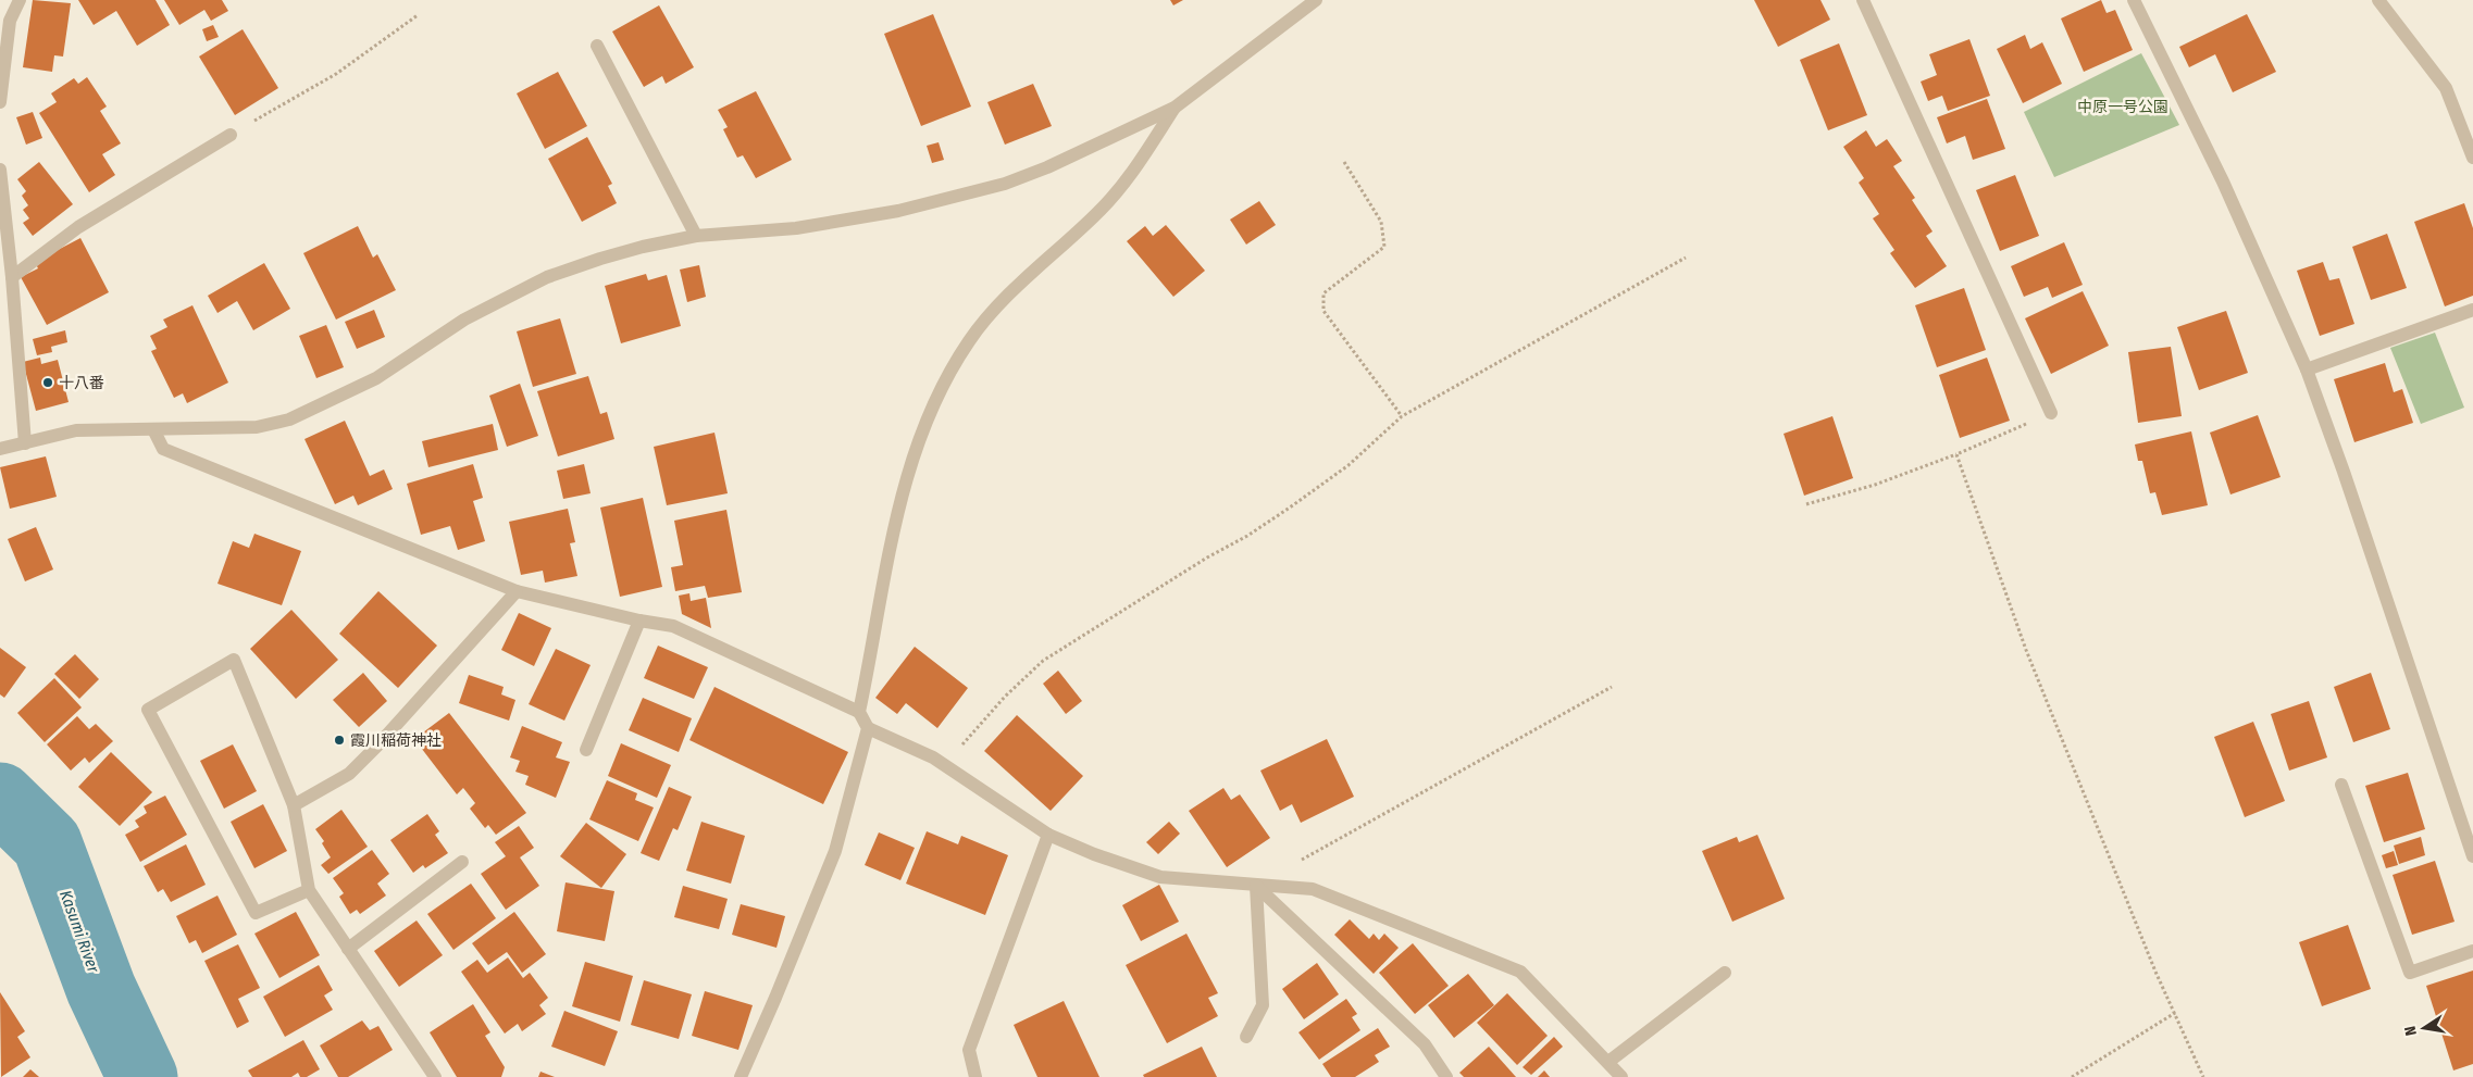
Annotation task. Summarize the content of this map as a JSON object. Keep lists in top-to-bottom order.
{
  "water": ["Kasumi River"],
  "parks": ["中原一号公園"],
  "places": ["十八番", "霞川稲荷神社"],
  "north": "left"
}
